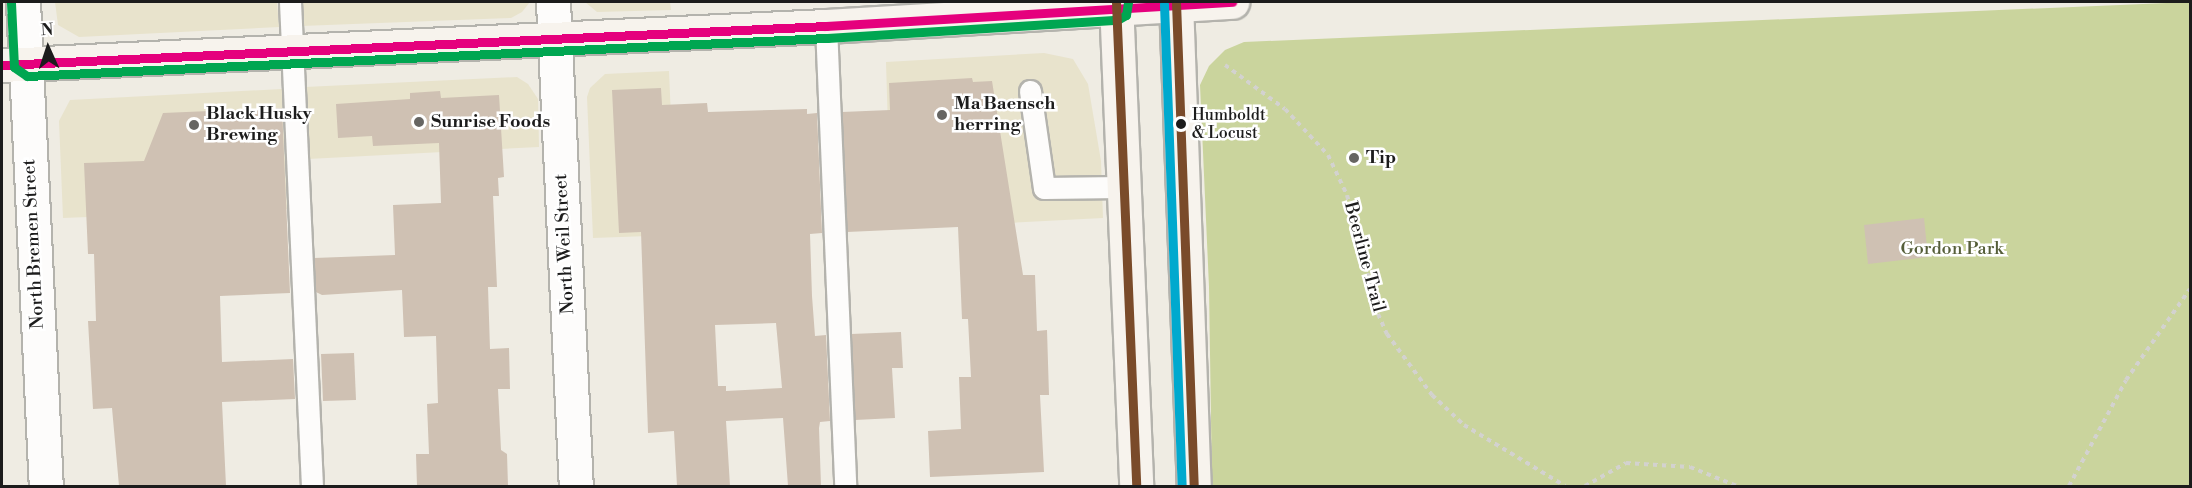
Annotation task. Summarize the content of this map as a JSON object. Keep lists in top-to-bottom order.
{
  "streets": {
    "street": ["North Bremen Street", "North Weil Street"],
    "path": ["Beerline Trail"]
  },
  "parks": ["Gordon Park"],
  "places": [
    "Ma Baensch herring",
    "Sunrise Foods",
    "Humboldt & Locust",
    "Black Husky Brewing",
    "Tip"
  ],
  "north": "top"
}
